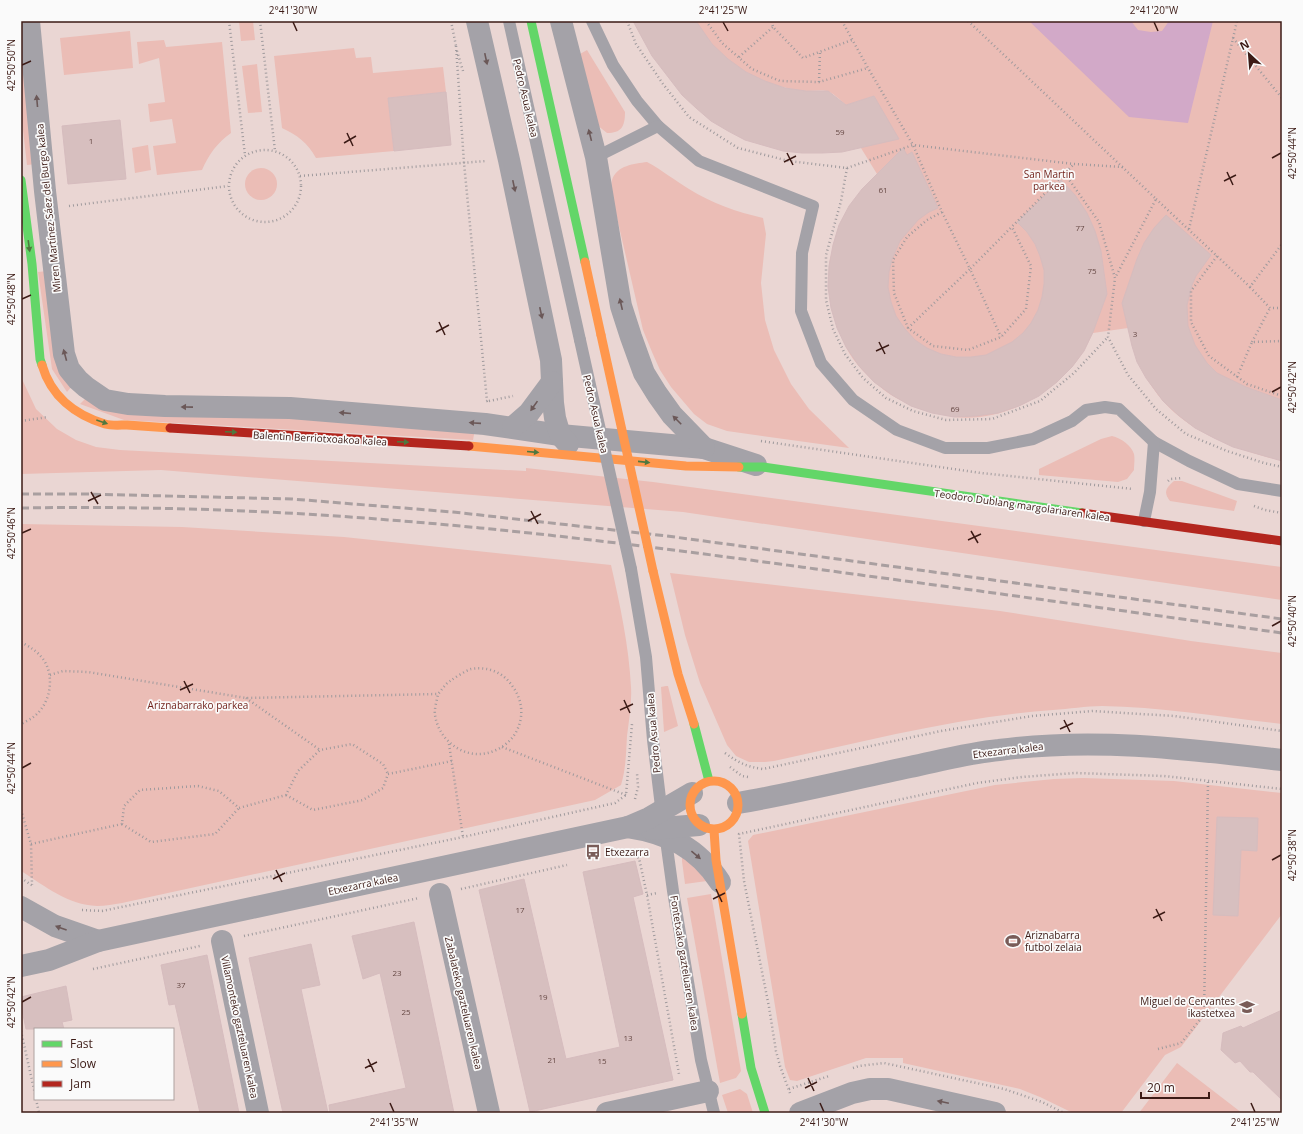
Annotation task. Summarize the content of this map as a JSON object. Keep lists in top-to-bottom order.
{
  "streets": {
    "street": [
      "Pedro Asua kalea",
      "Miren Martínez Sáez del Burgo kalea",
      "Balentin Berriotxoakoa kalea",
      "Teodoro Dublang margolariaren kalea",
      "Etxezarra kalea",
      "Zabalateko gazteluaren kalea",
      "Villamonteko gazteluaren kalea"
    ],
    "lane": ["Fontetxako gazteluaren kalea"]
  },
  "crossings": [
    ["Pedro Asua kalea", "Etxezarra kalea"],
    ["Pedro Asua kalea", "Fontetxako gazteluaren kalea"],
    ["Balentin Berriotxoakoa kalea", "Teodoro Dublang margolariaren kalea"],
    ["Etxezarra kalea", "Fontetxako gazteluaren kalea"]
  ],
  "one_way": ["Balentin Berriotxoakoa kalea"],
  "parks": ["San Martin parkea", "Ariznabarrako parkea"],
  "places": {
    "bus stop": ["Etxezarra"],
    "sports": ["Ariznabarra futbol zelaia"],
    "school or university": ["Miguel de Cervantes ikastetxea"]
  },
  "house_numbers": [
    "59",
    "1",
    "61",
    "77",
    "75",
    "3",
    "69",
    "17",
    "23",
    "37",
    "19",
    "25",
    "13",
    "21",
    "15"
  ],
  "legend": ["Fast", "Slow", "Jam"],
  "scale_bar": "20 m",
  "north": "top left",
  "coordinates": [
    "2°41'30\"W",
    "2°41'25\"W",
    "2°41'20\"W",
    "42°50'50\"N",
    "42°50'44\"N",
    "42°50'48\"N",
    "42°50'42\"N",
    "42°50'46\"N",
    "42°50'40\"N",
    "42°50'38\"N",
    "2°41'35\"W"
  ]
}
